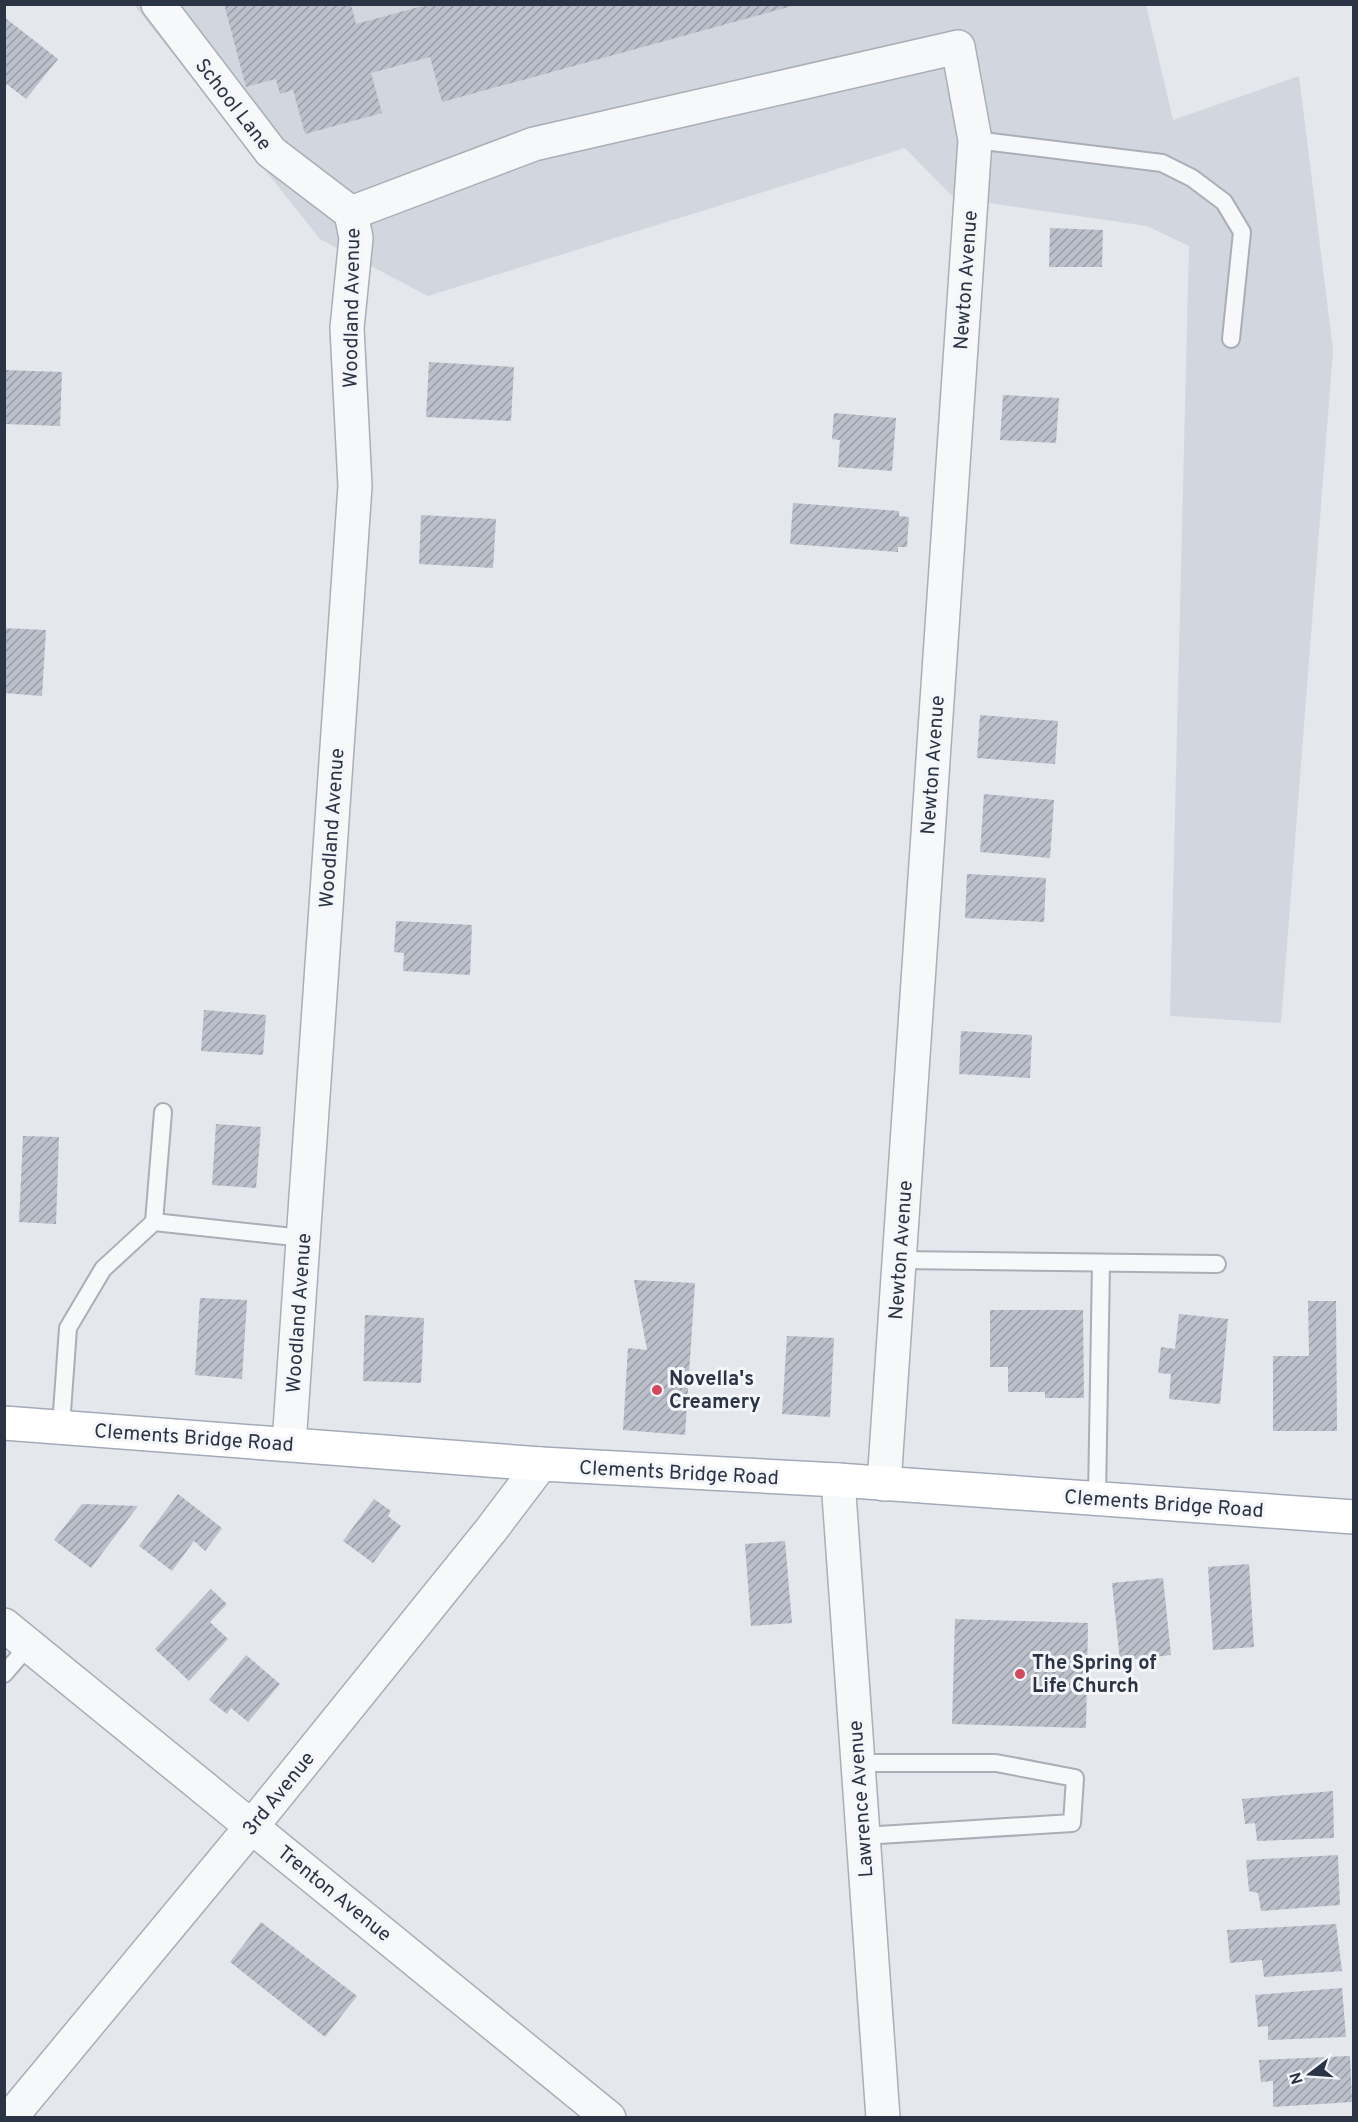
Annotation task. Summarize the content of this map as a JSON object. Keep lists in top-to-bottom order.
{
  "streets": {
    "main road": ["Clements Bridge Road"],
    "street": [
      "School Lane",
      "Newton Avenue",
      "Woodland Avenue",
      "3rd Avenue",
      "Lawrence Avenue",
      "Trenton Avenue"
    ]
  },
  "crossings": [
    ["School Lane", "Newton Avenue"],
    ["School Lane", "Woodland Avenue"],
    ["Newton Avenue", "Woodland Avenue"],
    ["Newton Avenue", "Clements Bridge Road"],
    ["Woodland Avenue", "Clements Bridge Road"],
    ["Clements Bridge Road", "3rd Avenue"],
    ["Clements Bridge Road", "Lawrence Avenue"],
    ["3rd Avenue", "Trenton Avenue"]
  ],
  "places": ["Novella's Creamery", "The Spring of Life Church"],
  "north": "left"
}
